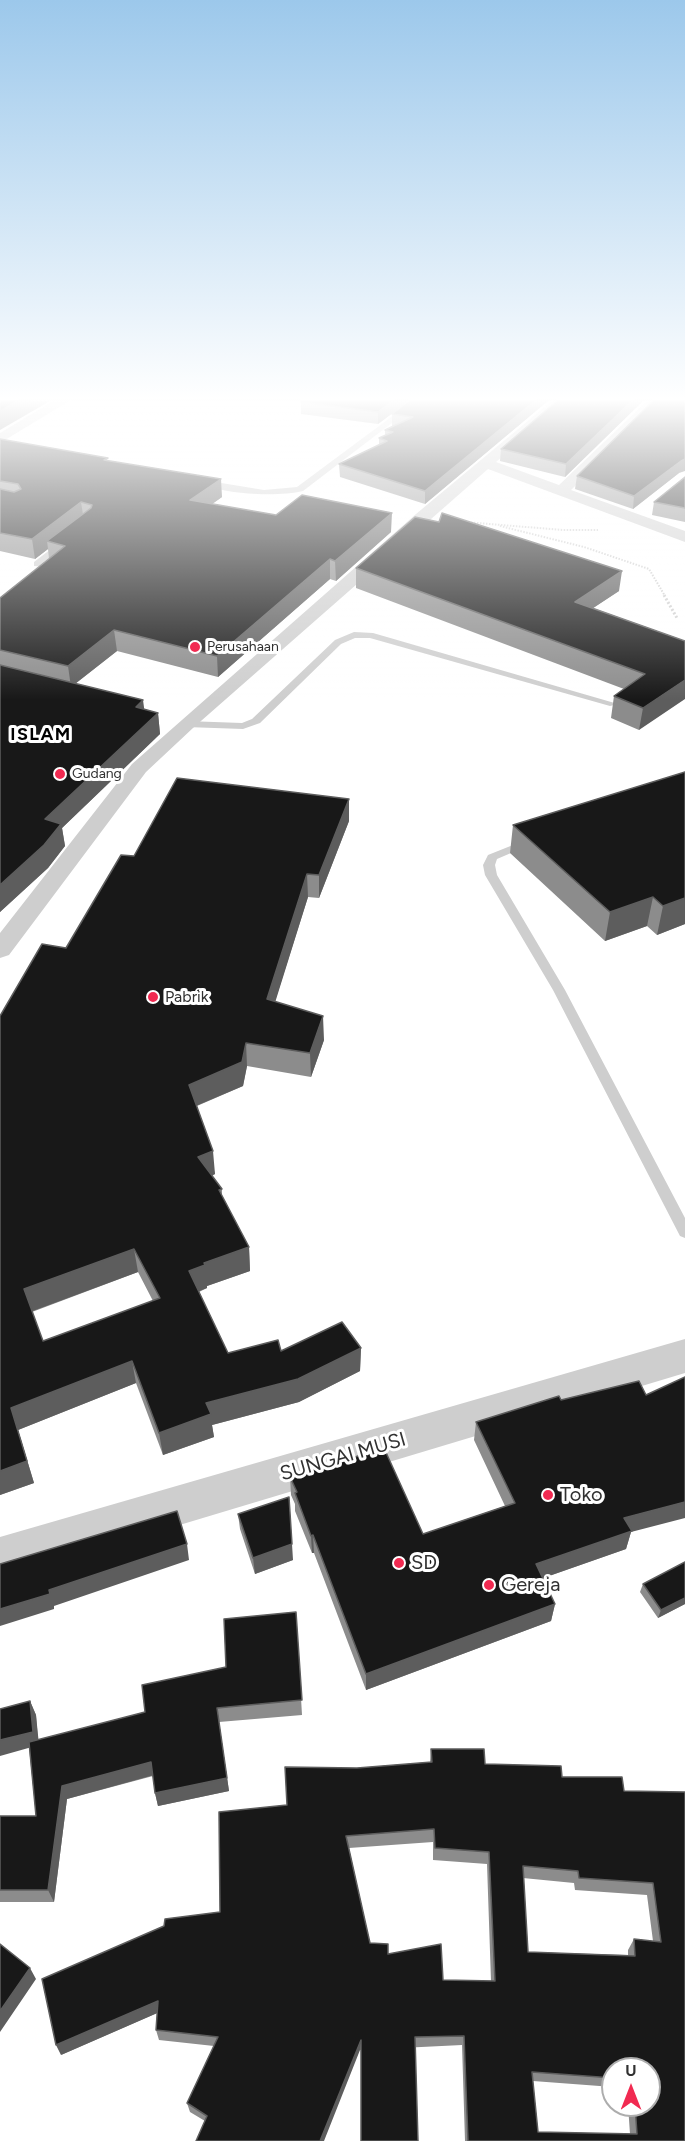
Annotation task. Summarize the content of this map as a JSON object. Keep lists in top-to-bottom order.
{
  "streets": {
    "street": ["SUNGAI MUSI"]
  },
  "districts": ["ISLAM"],
  "places": [
    "Perusahaan",
    "Gudang",
    "Pabrik",
    "Toko",
    "SD",
    "Gereja"
  ],
  "north": "top"
}
